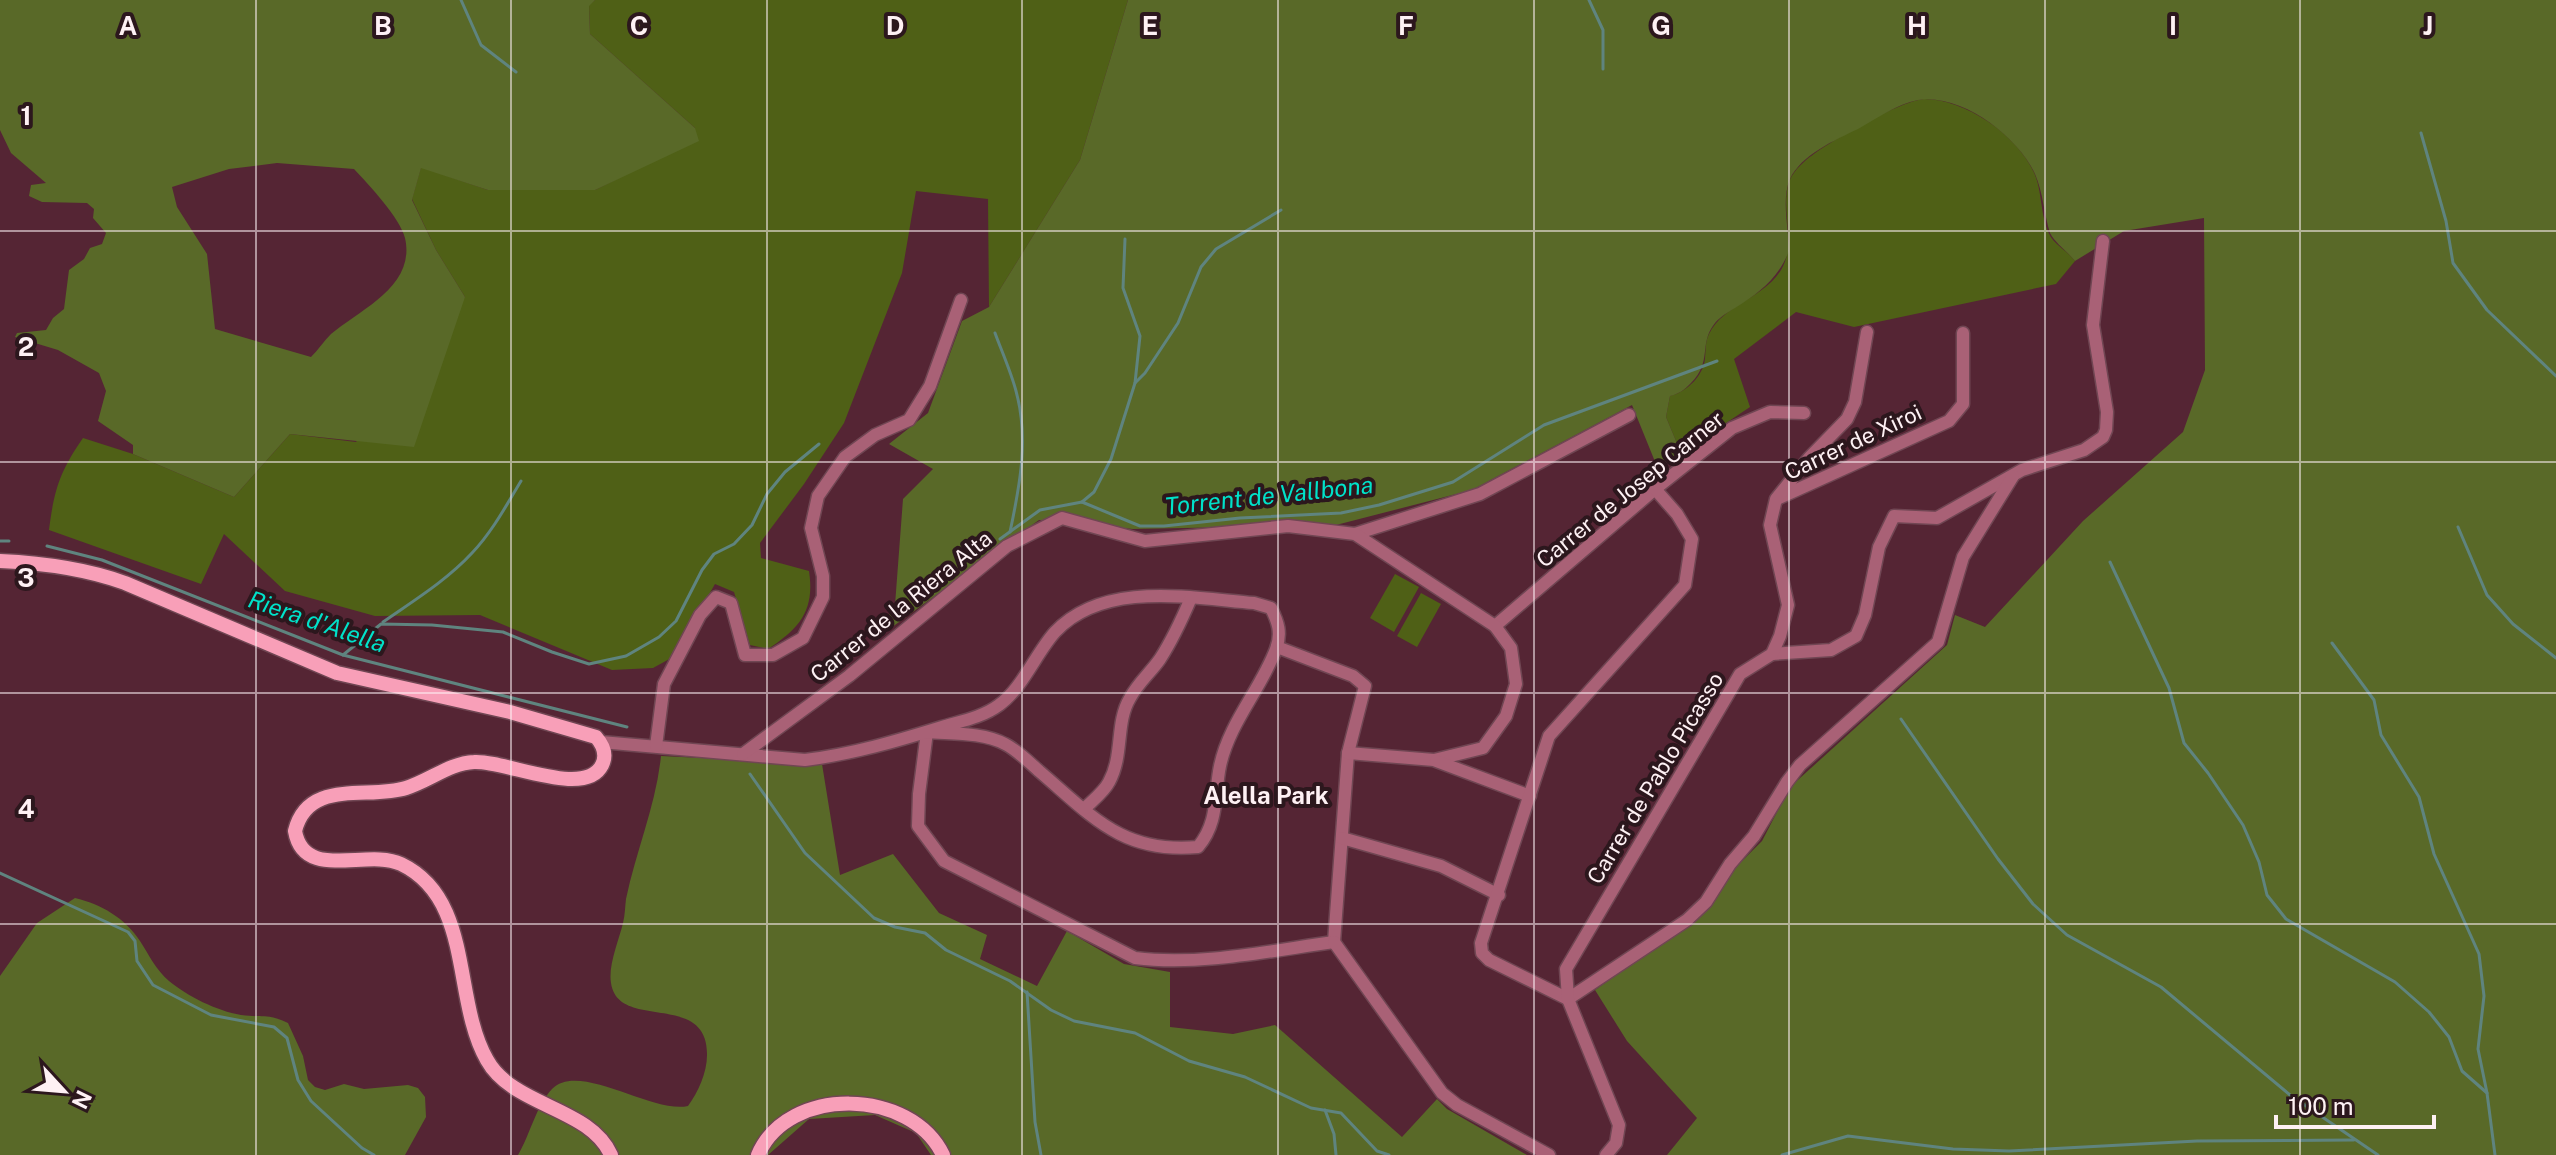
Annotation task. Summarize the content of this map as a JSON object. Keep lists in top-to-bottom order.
{
  "streets": {
    "street": [
      "Carrer de Xiroi",
      "Carrer de Josep Carner",
      "Carrer de la Riera Alta",
      "Carrer de Pablo Picasso"
    ]
  },
  "crossings": [
    ["Carrer de Josep Carner", "Carrer de la Riera Alta"]
  ],
  "districts": ["Alella Park"],
  "water": ["Torrent de Vallbona", "Riera d'Alella"],
  "scale_bar": "100 m",
  "north": "bottom right",
  "grid": {
    "columns": [
      "A",
      "B",
      "C",
      "D",
      "E",
      "F",
      "G",
      "H",
      "I",
      "J"
    ],
    "rows": [
      "1",
      "2",
      "3",
      "4"
    ]
  }
}
